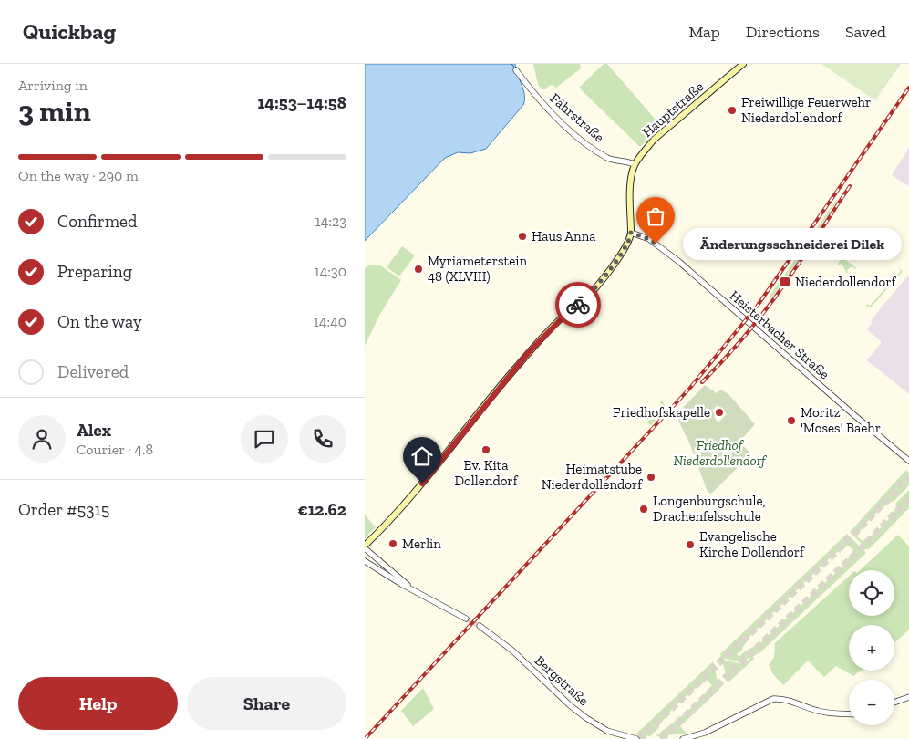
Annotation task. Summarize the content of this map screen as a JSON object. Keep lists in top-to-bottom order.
{
  "streets": {
    "main road": ["Hauptstraße"],
    "street": ["Fährstraße", "Heisterbacher Straße", "Bergstraße"]
  },
  "crossings": [
    ["Hauptstraße", "Fährstraße"],
    ["Hauptstraße", "Heisterbacher Straße"]
  ],
  "parks": ["Friedhof Niederdollendorf"],
  "places": {
    "other": [
      "Freiwillige Feuerwehr Niederdollendorf",
      "Haus Anna",
      "Änderungsschneiderei Dilek",
      "Myriameterstein 48 (XLVIII)",
      "Friedhofskapelle",
      "Moritz 'Moses' Baehr",
      "Ev. Kita Dollendorf",
      "Heimatstube Niederdollendorf",
      "Longenburgschule, Drachenfelsschule",
      "Merlin",
      "Evangelische Kirche Dollendorf"
    ],
    "transit": ["Niederdollendorf"]
  },
  "page": {
    "header": "Quickbag",
    "nav": ["Map", "Directions", "Saved"],
    "heading": ["3 min", "Arriving in", "14:53–14:58"],
    "panel": [
      "Alex",
      "Courier · 4.8",
      "Order #5315",
      "€12.62"
    ],
    "bar": "On the way · 290 m",
    "list": [
      ["Confirmed", "14:23"],
      ["Preparing", "14:30"],
      ["On the way", "14:40"],
      "Delivered"
    ],
    "bubble": "Änderungsschneiderei Dilek",
    "map_buttons": ["+", "−"],
    "buttons": ["Help", "Share"]
  }
}
